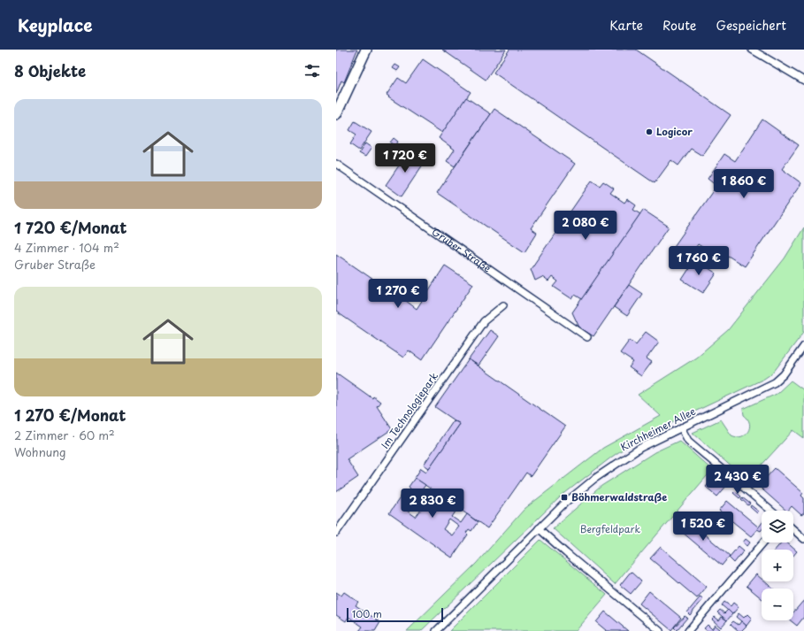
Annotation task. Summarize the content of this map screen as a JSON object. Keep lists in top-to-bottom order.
{
  "streets": {
    "street": ["Gruber Straße", "Im Technologiepark", "Kirchheimer Allee"]
  },
  "parks": ["Bergfeldpark"],
  "places": {
    "other": ["Logicor"],
    "transit": ["Böhmerwaldstraße"]
  },
  "scale_bar": "100 m",
  "page": {
    "header": "Keyplace",
    "nav": ["Karte", "Route", "Gespeichert"],
    "heading": "8 Objekte",
    "list": [
      {
        "name": "1 720 €/Monat",
        "note": "4 Zimmer · 104 m² · Gruber Straße"
      },
      {
        "name": "1 270 €/Monat",
        "note": "2 Zimmer · 60 m² · Wohnung"
      }
    ],
    "price": [
      "1 720 €",
      "1 860 €",
      "2 080 €",
      "1 760 €",
      "1 270 €",
      "2 430 €",
      "2 830 €",
      "1 520 €"
    ],
    "map_buttons": ["+", "−"],
    "scale": "100 m"
  }
}
